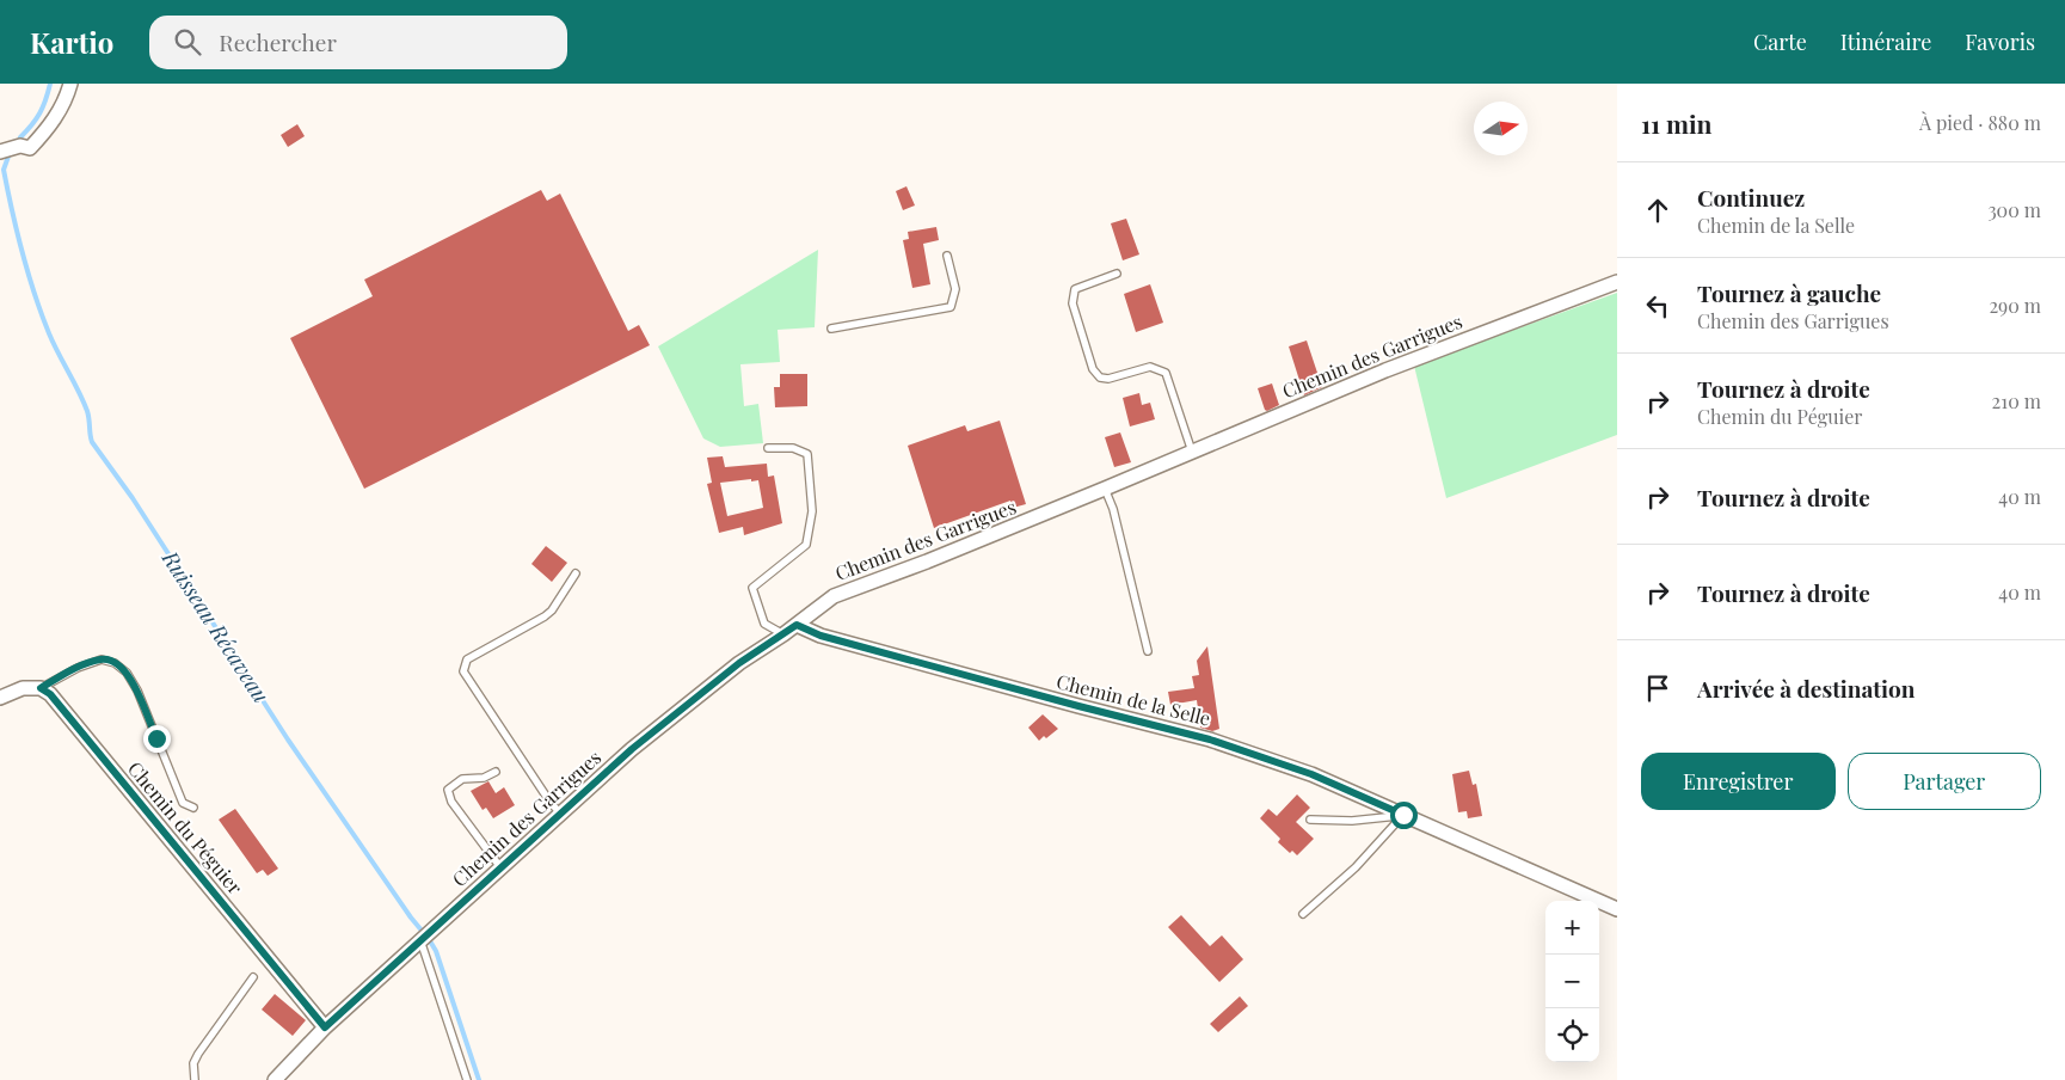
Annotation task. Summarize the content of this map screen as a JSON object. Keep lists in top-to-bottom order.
{
  "streets": {
    "street": ["Chemin des Garrigues", "Chemin de la Selle", "Chemin du Péguier"]
  },
  "crossings": [
    ["Chemin des Garrigues", "Chemin de la Selle"],
    ["Chemin des Garrigues", "Chemin du Péguier"]
  ],
  "water": ["Ruisseau Récaveau"],
  "north": "right",
  "page": {
    "header": "Kartio",
    "search": "Rechercher",
    "nav": ["Carte", "Itinéraire", "Favoris"],
    "heading": ["11 min", "À pied · 880 m"],
    "list": [
      ["Continuez", "Chemin de la Selle", "300 m"],
      ["Tournez à gauche", "Chemin des Garrigues", "290 m"],
      ["Tournez à droite", "Chemin du Péguier", "210 m"],
      ["Tournez à droite", "40 m"],
      ["Tournez à droite", "40 m"],
      "Arrivée à destination"
    ],
    "buttons": ["Enregistrer", "Partager"],
    "map_buttons": ["+", "−"]
  }
}
